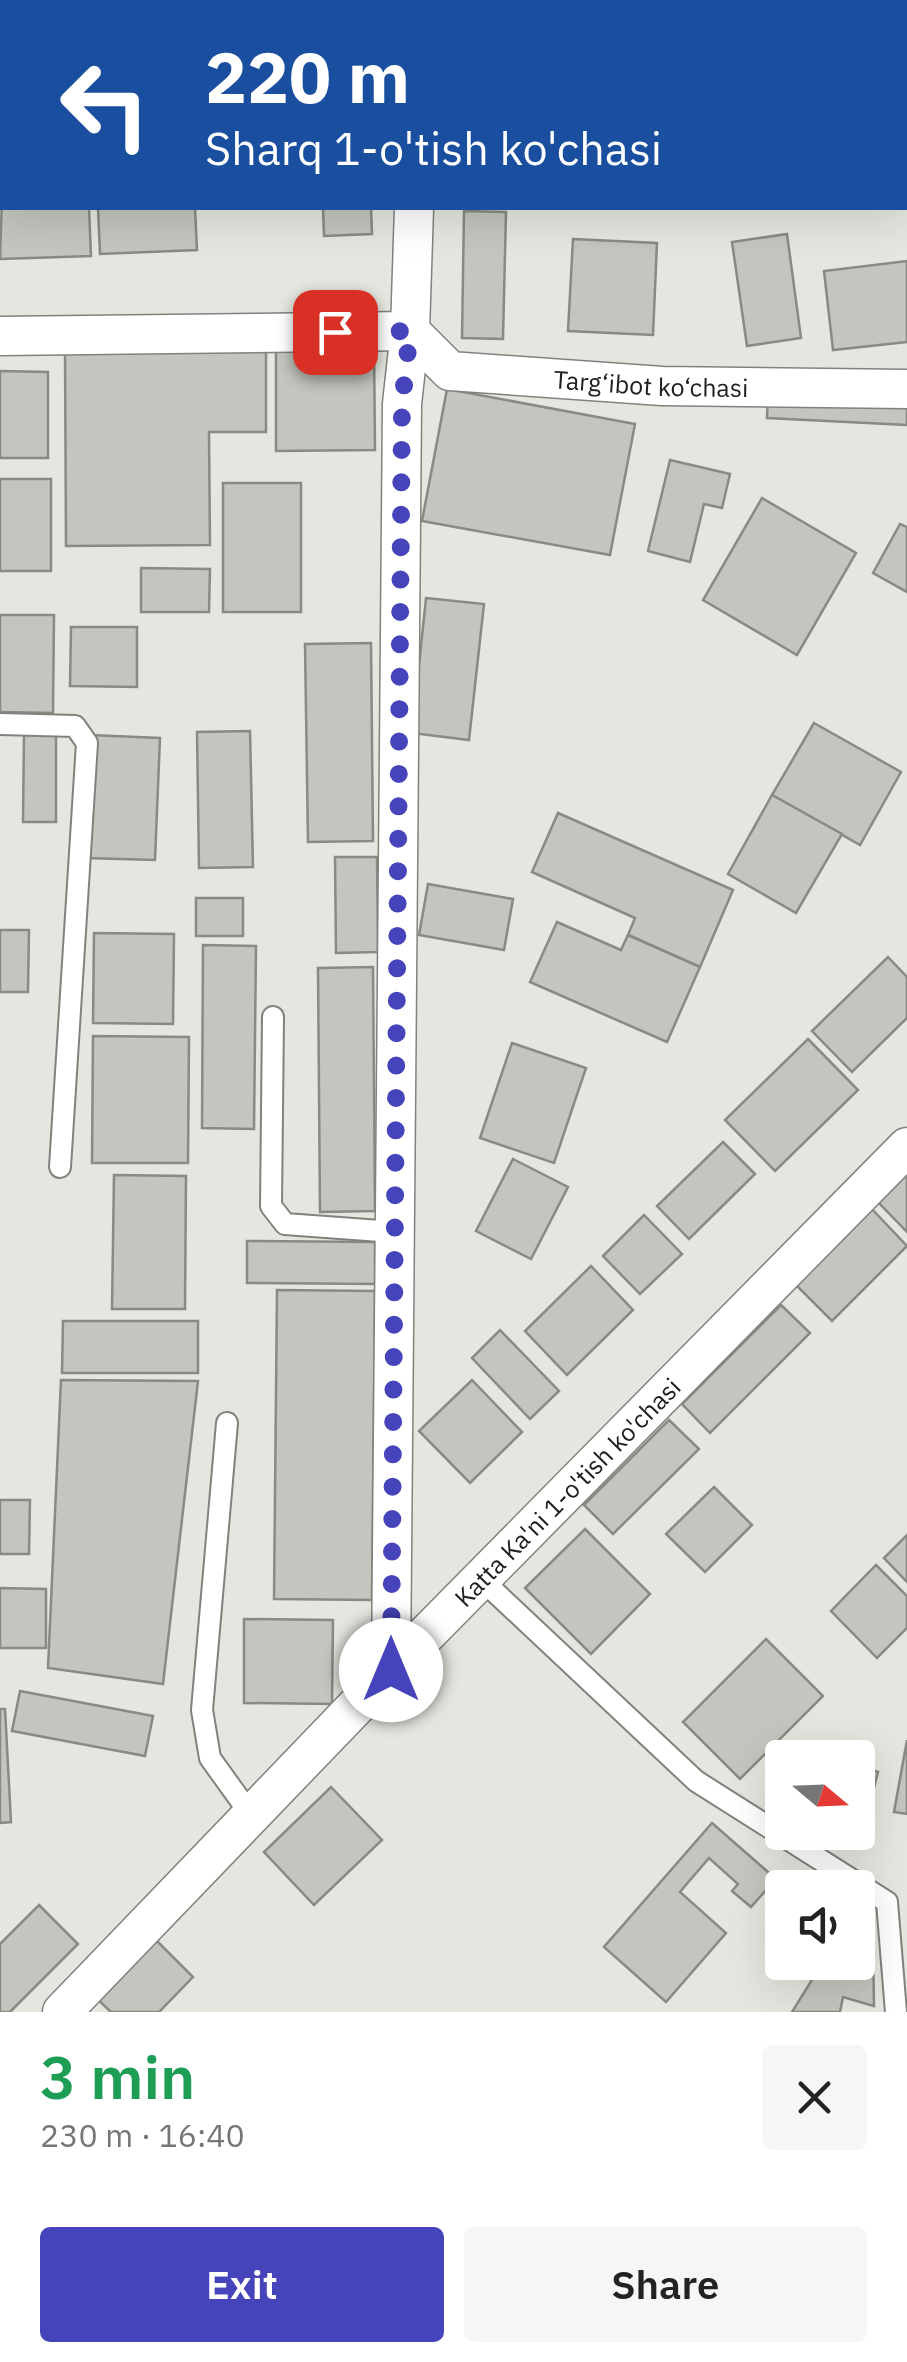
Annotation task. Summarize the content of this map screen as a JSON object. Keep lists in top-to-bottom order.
{
  "streets": {
    "street": ["Targ‘ibot ko‘chasi", "Katta Ka'ni 1-o'tish ko'chasi"]
  },
  "north": "right",
  "page": {
    "turn": ["220 m", "Sharq 1-o'tish ko'chasi"],
    "heading": ["3 min", "230 m · 16:40"],
    "buttons": ["Exit", "Share"]
  }
}
